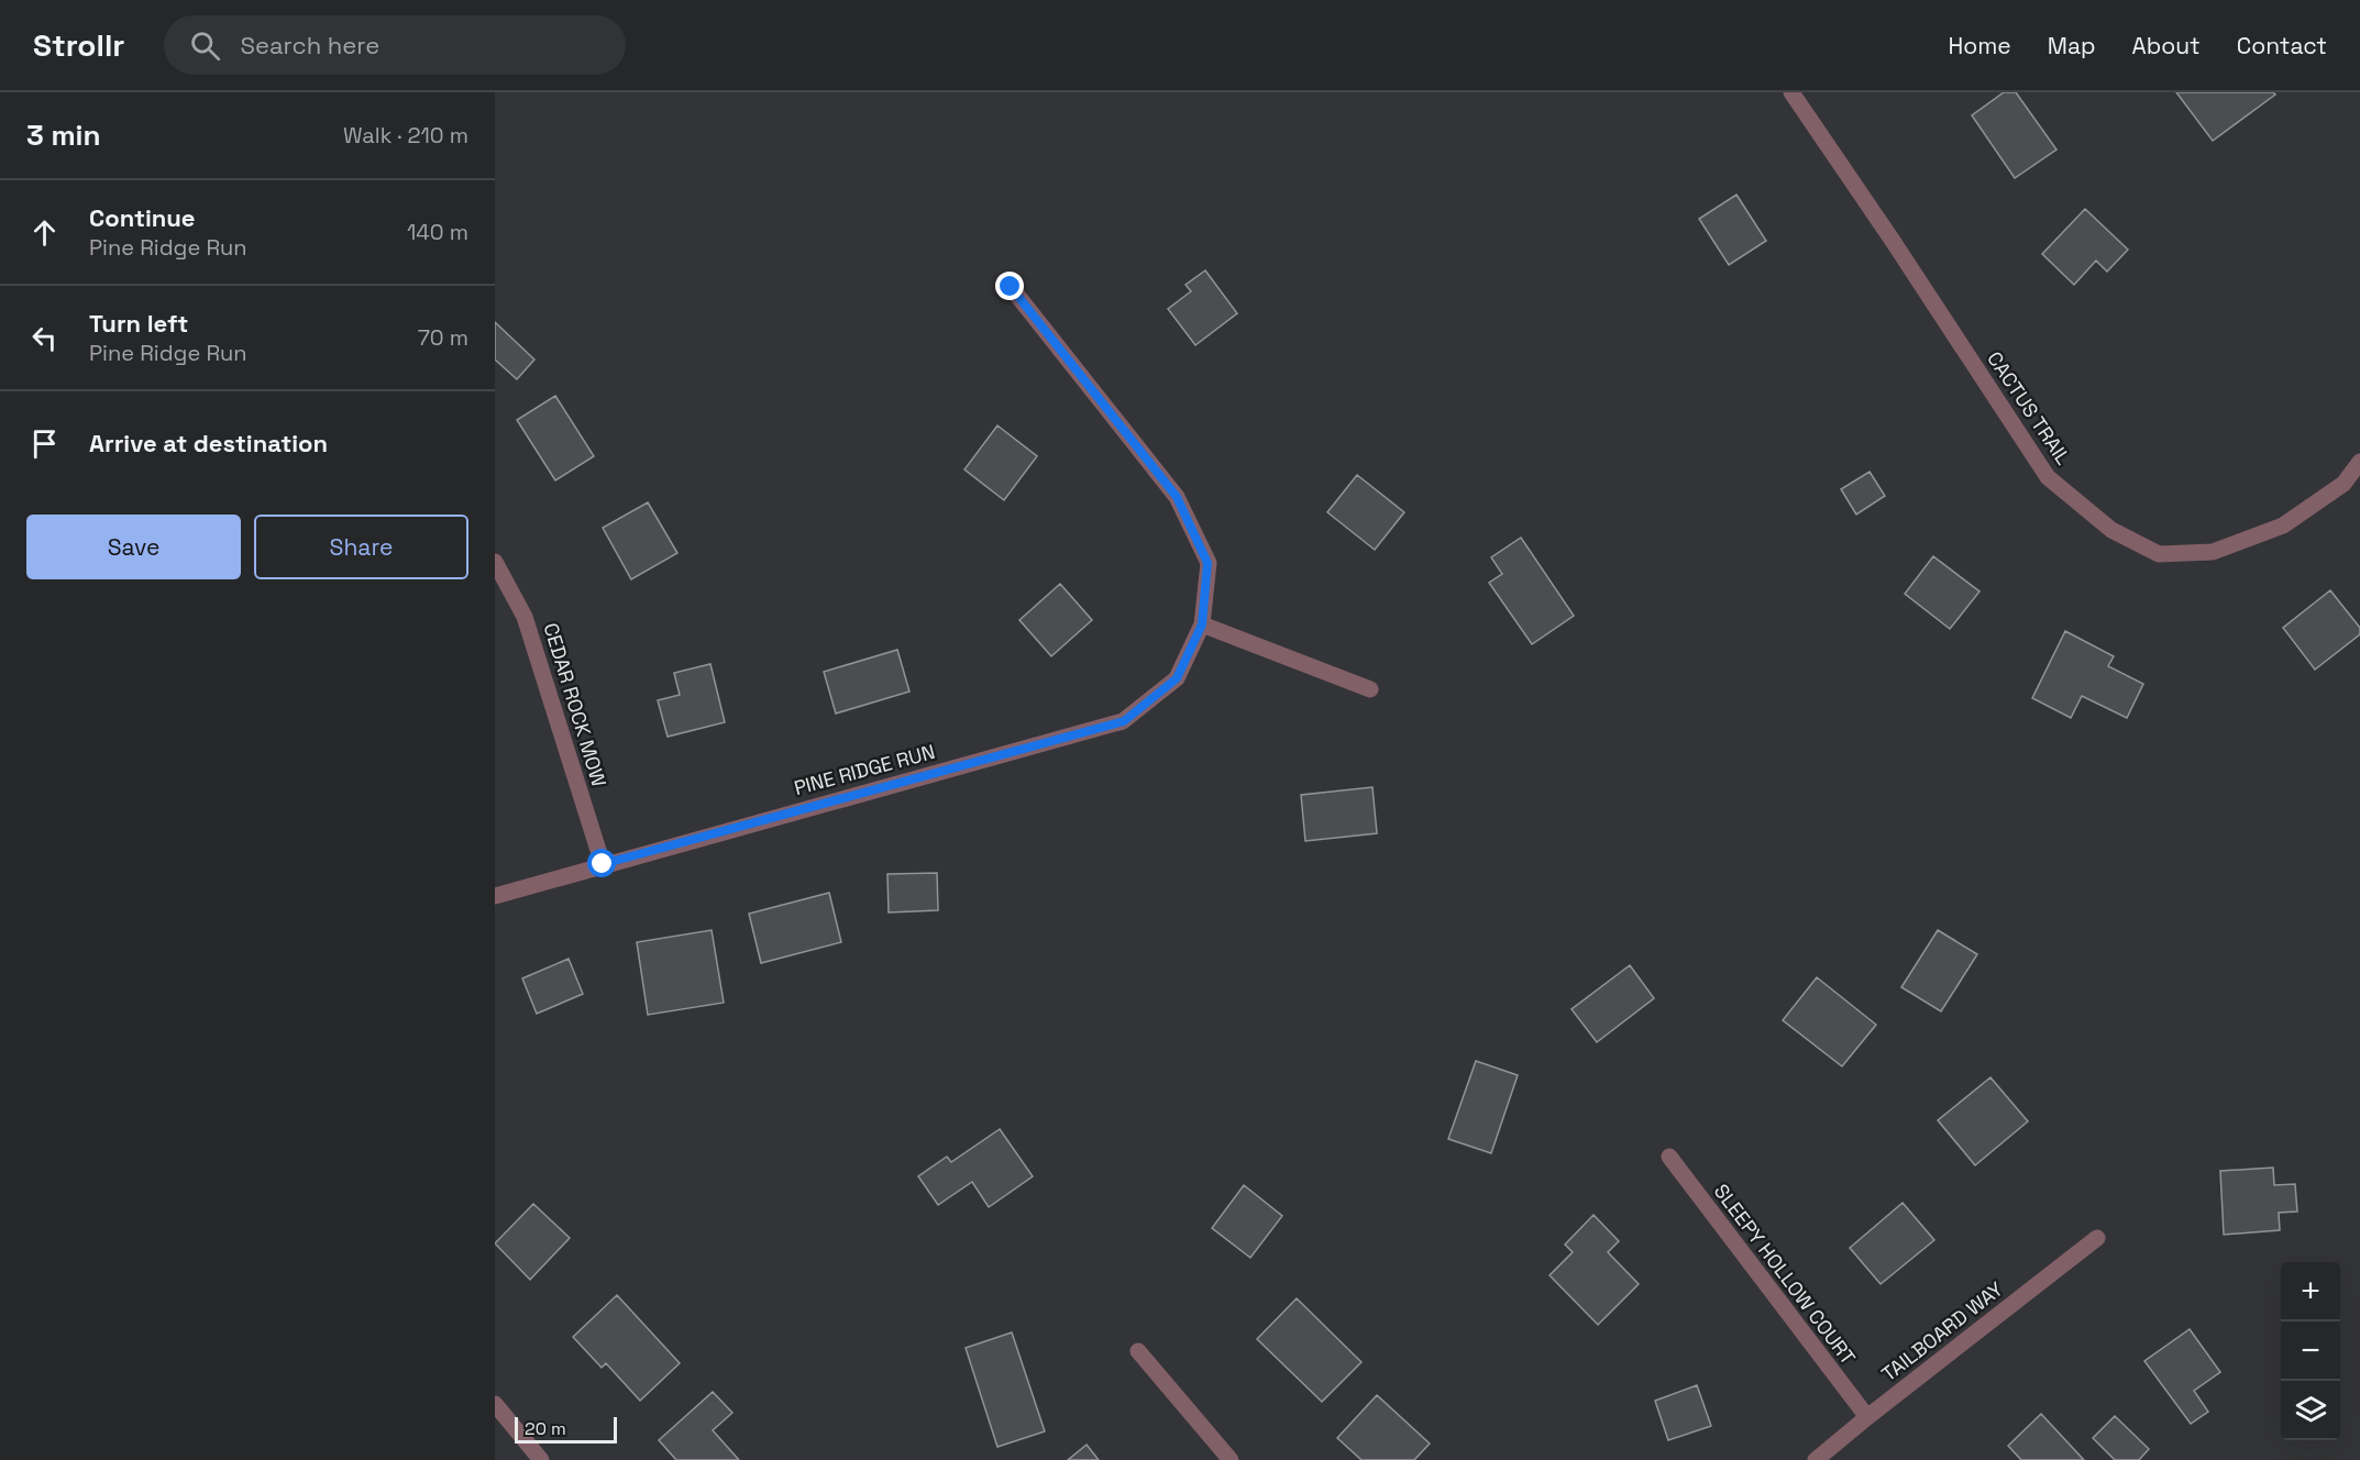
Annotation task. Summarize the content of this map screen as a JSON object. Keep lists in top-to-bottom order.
{
  "streets": {
    "street": [
      "CACTUS TRAIL",
      "CEDAR ROCK MOW",
      "PINE RIDGE RUN",
      "SLEEPY HOLLOW COURT",
      "TAILBOARD WAY"
    ]
  },
  "crossings": [
    ["CEDAR ROCK MOW", "PINE RIDGE RUN"],
    ["SLEEPY HOLLOW COURT", "TAILBOARD WAY"]
  ],
  "scale_bar": "20 m",
  "page": {
    "header": "Strollr",
    "search": "Search here",
    "nav": [
      "Home",
      "Map",
      "About",
      "Contact"
    ],
    "heading": ["3 min", "Walk · 210 m"],
    "list": [
      ["Continue", "Pine Ridge Run", "140 m"],
      ["Turn left", "Pine Ridge Run", "70 m"],
      "Arrive at destination"
    ],
    "buttons": ["Save", "Share"],
    "map_buttons": ["+", "−"],
    "scale": "20 m"
  }
}
